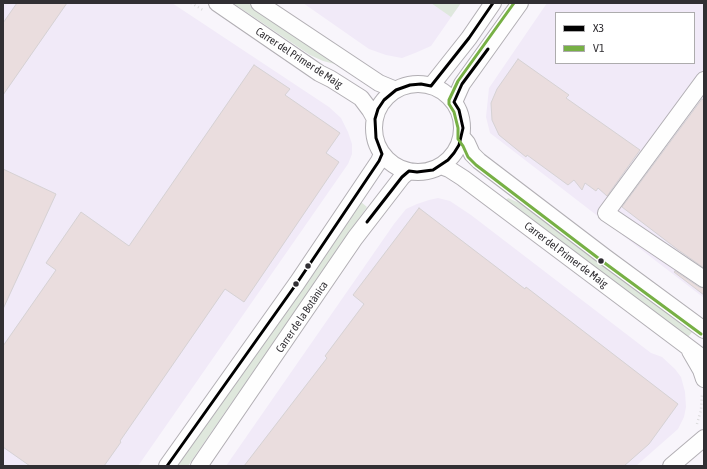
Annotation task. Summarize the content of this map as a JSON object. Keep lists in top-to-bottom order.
{
  "streets": {
    "street": ["Carrer del Primer de Maig", "Carrer de la Botànica"]
  },
  "crossings": [
    ["Carrer del Primer de Maig", "Carrer de la Botànica"]
  ],
  "lines": ["transit line X3", "transit line V1"],
  "legend": ["X3", "V1"]
}
